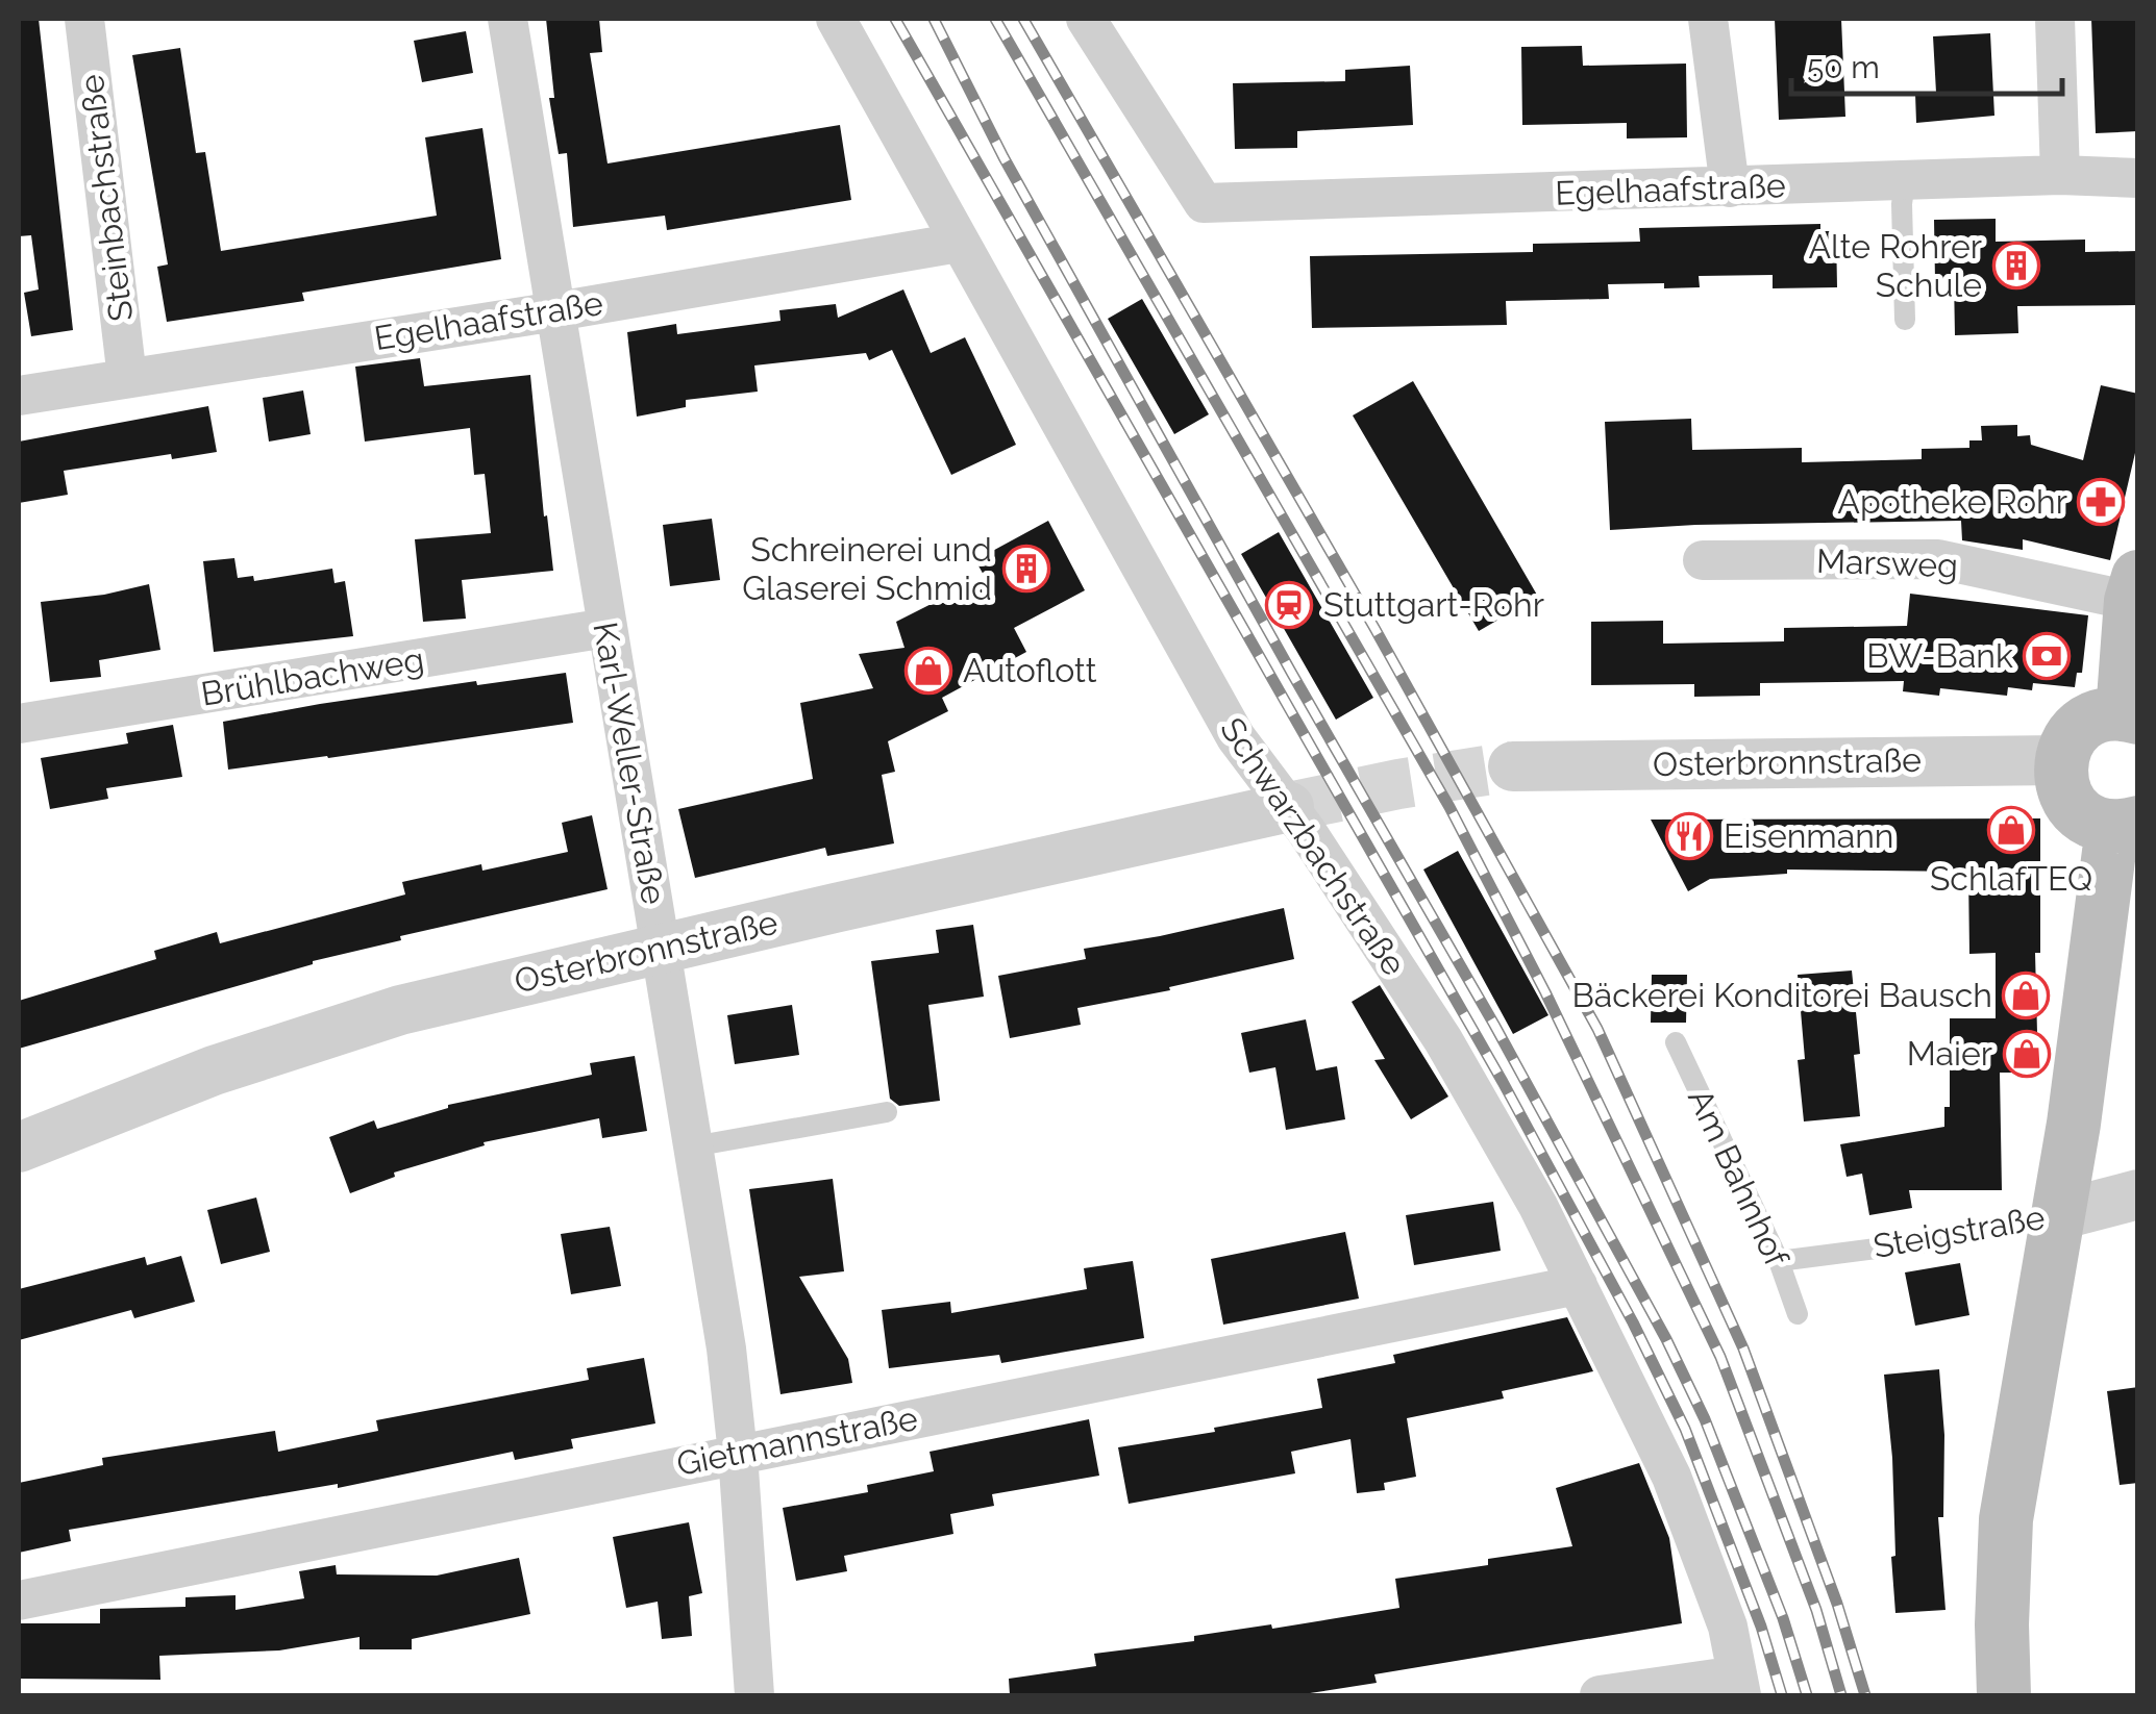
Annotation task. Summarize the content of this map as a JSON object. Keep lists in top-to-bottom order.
{
  "streets": {
    "street": [
      "Egelhaafstraße",
      "Steinbachstraße",
      "Marsweg",
      "Brühlbachweg",
      "Osterbronnstraße",
      "Karl-Weller-Straße",
      "Schwarzbachstraße",
      "Steigstraße",
      "Gietmannstraße"
    ],
    "lane": ["Am Bahnhof"]
  },
  "crossings": [
    ["Egelhaafstraße", "Steinbachstraße"],
    ["Egelhaafstraße", "Karl-Weller-Straße"],
    ["Egelhaafstraße", "Schwarzbachstraße"],
    ["Brühlbachweg", "Karl-Weller-Straße"],
    ["Osterbronnstraße", "Karl-Weller-Straße"],
    ["Osterbronnstraße", "Schwarzbachstraße"],
    ["Karl-Weller-Straße", "Gietmannstraße"],
    ["Schwarzbachstraße", "Gietmannstraße"],
    ["Am Bahnhof", "Steigstraße"]
  ],
  "places": {
    "building": ["Alte Rohrer Schule", "Schreinerei und Glaserei Schmid"],
    "pharmacy": ["Apotheke Rohr"],
    "station": ["Stuttgart-Rohr"],
    "bank": ["BW-Bank"],
    "shop": [
      "Autoflott",
      "SchlafTEQ",
      "Bäckerei Konditorei Bausch",
      "Maier"
    ],
    "restaurant": ["Eisenmann"]
  },
  "scale_bar": "50 m"
}
